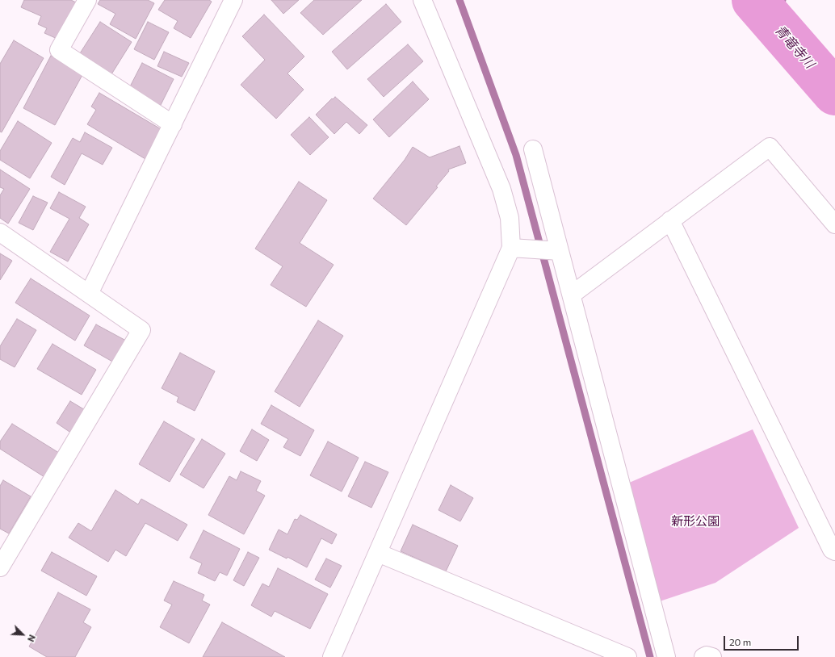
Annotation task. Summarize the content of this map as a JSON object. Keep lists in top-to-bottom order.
{
  "water": ["青竜寺川"],
  "parks": ["新形公園"],
  "scale_bar": "20 m",
  "north": "bottom right"
}
